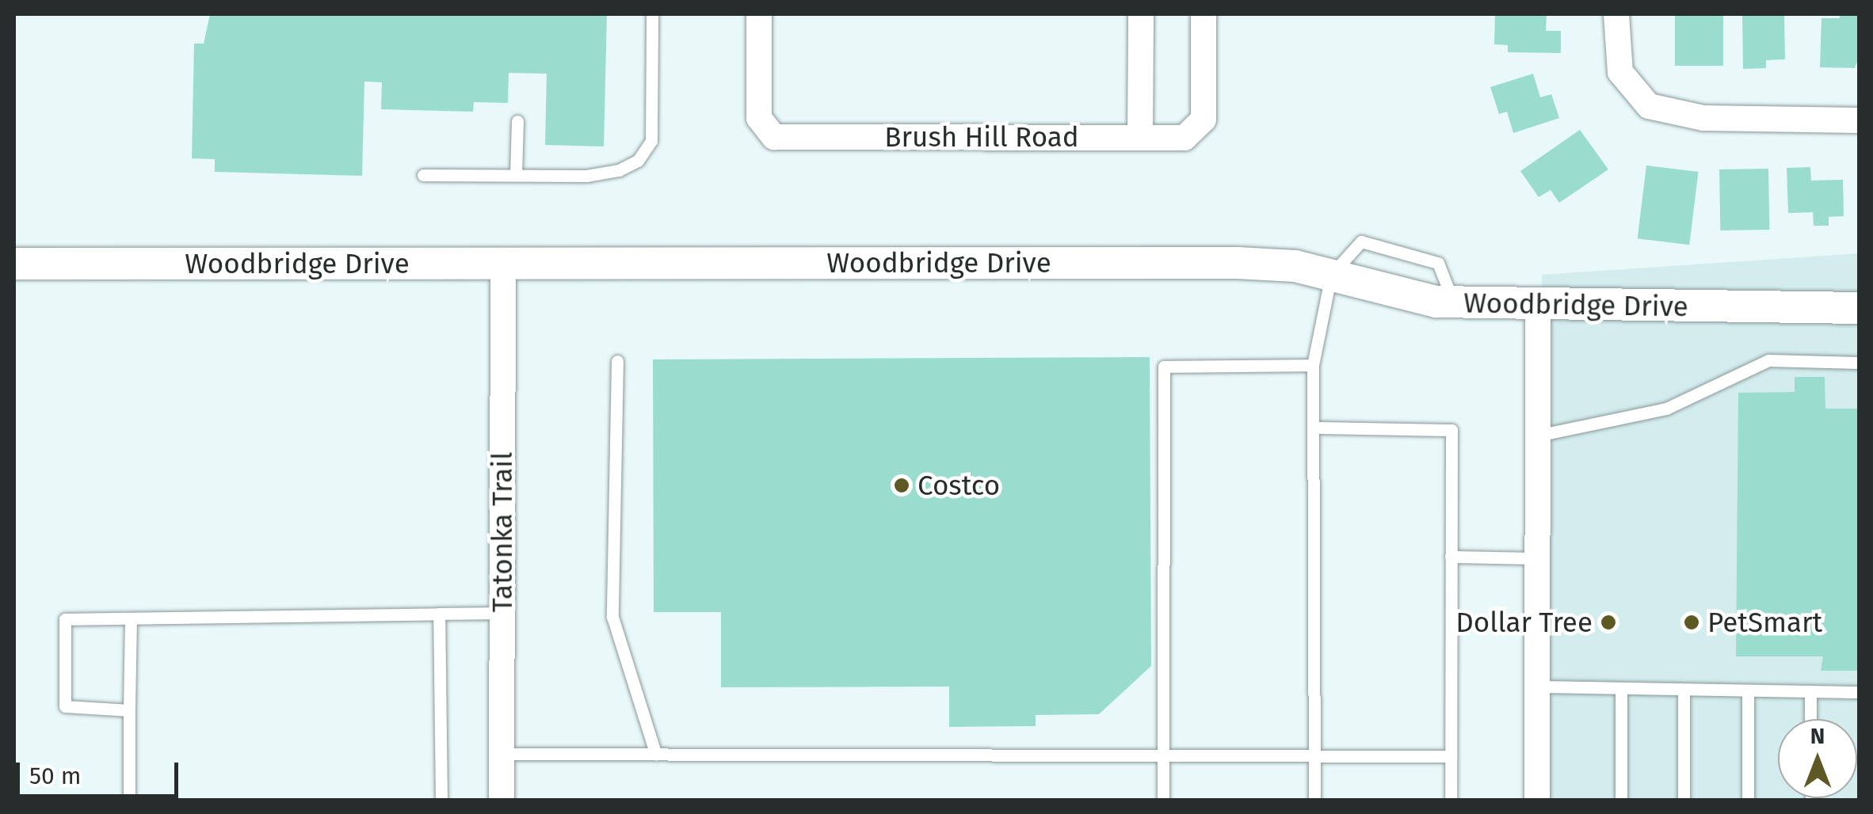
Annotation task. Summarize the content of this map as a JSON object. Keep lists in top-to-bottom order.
{
  "streets": {
    "street": ["Brush Hill Road", "Woodbridge Drive", "Tatonka Trail"]
  },
  "crossings": [
    ["Woodbridge Drive", "Tatonka Trail"]
  ],
  "places": ["Costco", "Dollar Tree", "PetSmart"],
  "scale_bar": "50 m",
  "north": "top"
}
